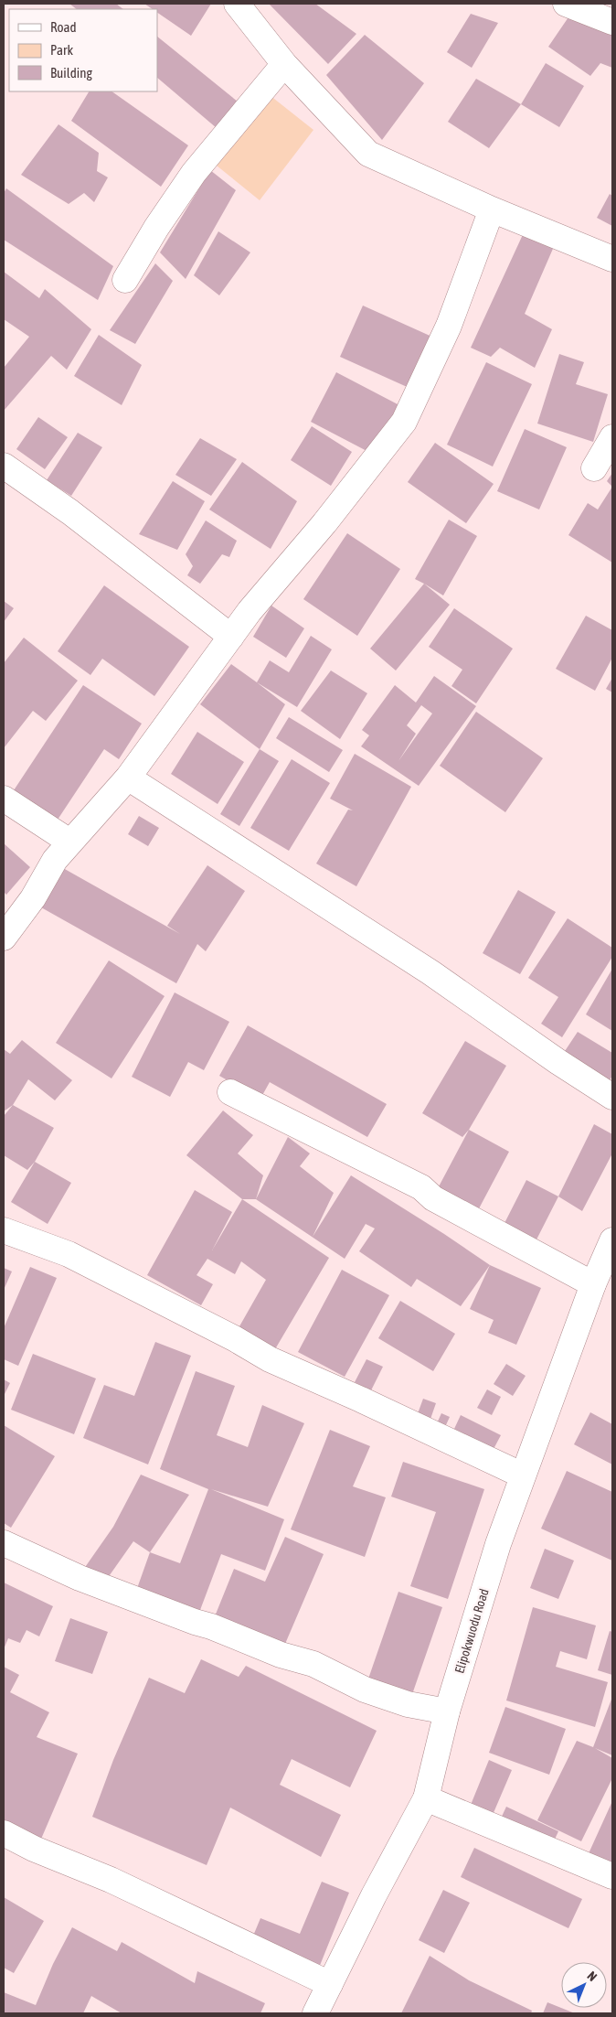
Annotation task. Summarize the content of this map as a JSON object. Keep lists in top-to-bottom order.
{
  "streets": {
    "street": ["Elipokwuodu Road"]
  },
  "legend": ["Road", "Park", "Building"],
  "north": "top right"
}
